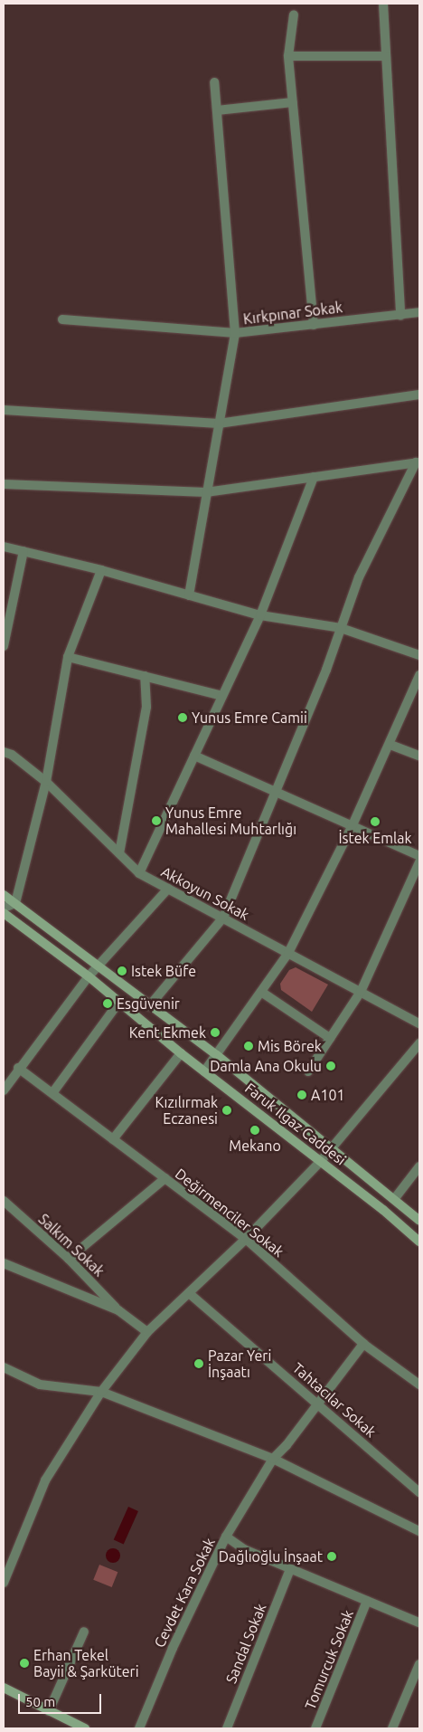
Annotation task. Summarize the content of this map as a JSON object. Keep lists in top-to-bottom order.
{
  "streets": {
    "street": [
      "Kırkpınar Sokak",
      "Akkoyun Sokak",
      "Faruk Ilgaz Caddesi",
      "Değirmenciler Sokak",
      "Salkım Sokak",
      "Tahtacılar Sokak",
      "Cevdet Kara Sokak",
      "Sandal Sokak",
      "Tomurcuk Sokak"
    ]
  },
  "crossings": [
    ["Değirmenciler Sokak", "Cevdet Kara Sokak"],
    ["Tahtacılar Sokak", "Cevdet Kara Sokak"]
  ],
  "places": [
    "Yunus Emre Camii",
    "Yunus Emre Mahallesi Muhtarlığı",
    "İstek Emlak",
    "Istek Büfe",
    "Esgüvenir",
    "Kent Ekmek",
    "Mis Börek",
    "Damla Ana Okulu",
    "A101",
    "Kızılırmak Eczanesi",
    "Mekano",
    "Pazar Yeri İnşaatı",
    "Dağlıoğlu İnşaat",
    "Erhan Tekel Bayii & Şarküteri"
  ],
  "scale_bar": "50 m"
}
